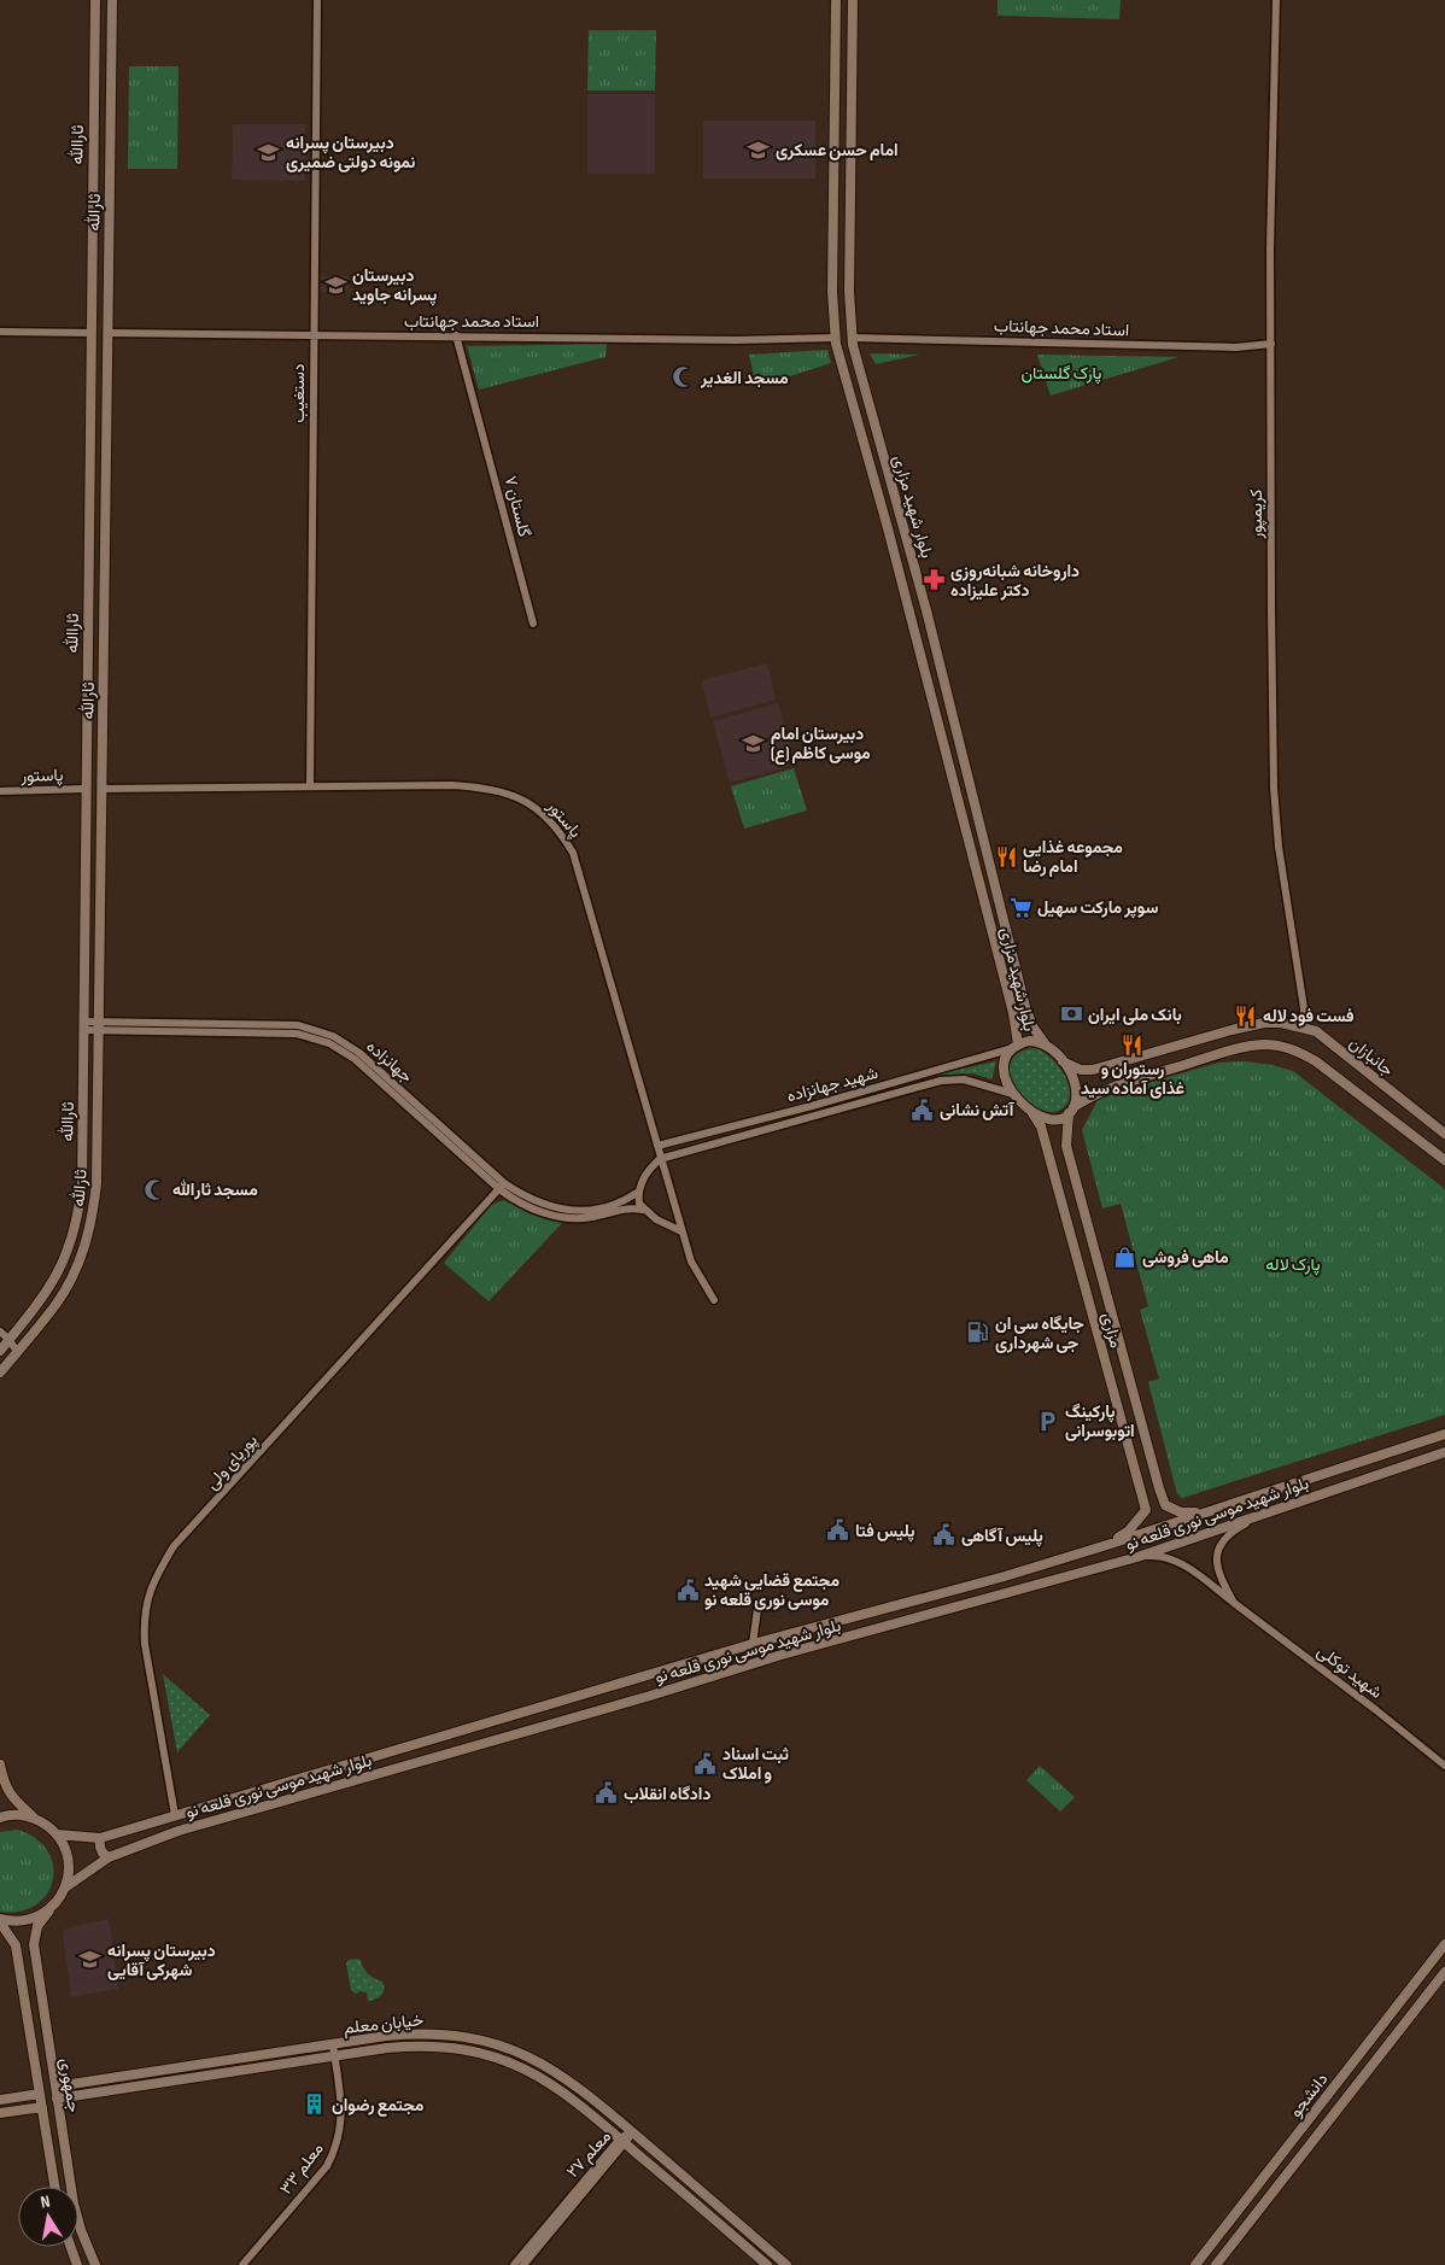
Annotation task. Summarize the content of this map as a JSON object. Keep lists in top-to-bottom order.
{
  "streets": {
    "main road": [
      "ثاراالله",
      "ثارالله",
      "بلوار شهید مزاری",
      "جانبازان",
      "مزاری",
      "بلوار شهید موسی نوری قلعه نو",
      "خیابان معلم",
      "جمهوری",
      "دانشجو"
    ],
    "street": [
      "استاد محمد جهانتاب",
      "دستغیب",
      "گلستان ۷",
      "کریمپور",
      "پاستور",
      "جهانزاده",
      "شهید جهانزاده",
      "پوریای ولی",
      "شهید توکلی",
      "معلم ۲۷",
      "معلم ۳۳"
    ]
  },
  "crossings": [
    ["ثاراالله", "پاستور"],
    ["ثاراالله", "جهانزاده"],
    ["ثارالله", "استاد محمد جهانتاب"],
    ["ثارالله", "پاستور"],
    ["ثارالله", "جهانزاده"],
    ["استاد محمد جهانتاب", "دستغیب"],
    ["استاد محمد جهانتاب", "گلستان ۷"],
    ["استاد محمد جهانتاب", "بلوار شهید مزاری"],
    ["استاد محمد جهانتاب", "کریمپور"],
    ["دستغیب", "پاستور"],
    ["بلوار شهید مزاری", "جانبازان"],
    ["بلوار شهید مزاری", "شهید جهانزاده"],
    ["بلوار شهید مزاری", "مزاری"],
    ["کریمپور", "جانبازان"],
    ["پاستور", "شهید جهانزاده"],
    ["جانبازان", "شهید جهانزاده"],
    ["جانبازان", "مزاری"],
    ["جهانزاده", "پوریای ولی"],
    ["شهید جهانزاده", "مزاری"],
    ["پوریای ولی", "بلوار شهید موسی نوری قلعه نو"],
    ["بلوار شهید موسی نوری قلعه نو", "شهید توکلی"],
    ["بلوار شهید موسی نوری قلعه نو", "جمهوری"],
    ["خیابان معلم", "جمهوری"],
    ["خیابان معلم", "معلم ۲۷"],
    ["خیابان معلم", "معلم ۳۳"]
  ],
  "parks": ["پارک گلستان", "پارک لاله"],
  "places": {
    "school or university": [
      "امام حسن عسکری",
      "دبیرستان پسرانه نمونه دولتی ضمیری",
      "دبیرستان پسرانه جاوید",
      "دبیرستان امام موسی کاظم (ع)",
      "دبیرستان پسرانه شهرکی آقایی"
    ],
    "mosque": ["مسجد الغدیر", "مسجد ثارالله"],
    "pharmacy": ["داروخانه شبانه‌روزی دکتر علیزاده"],
    "restaurant": ["مجموعه غذایی امام رضا", "فست فود لاله", "رستوران و غذای آماده سید"],
    "supermarket": ["سوپر مارکت سهیل"],
    "bank": ["بانک ملی ایران"],
    "public building": [
      "آتش نشانی",
      "پلیس فتا",
      "پلیس آگاهی",
      "مجتمع قضایی شهید موسی نوری قلعه نو",
      "ثبت اسناد و املاک",
      "دادگاه انقلاب"
    ],
    "shop": ["ماهی فروشی"],
    "fuel station": ["جایگاه سی ان جی شهرداری"],
    "parking": ["پارکینگ اتوبوسرانی"],
    "building": ["مجتمع رضوان"]
  },
  "north": "top"
}
